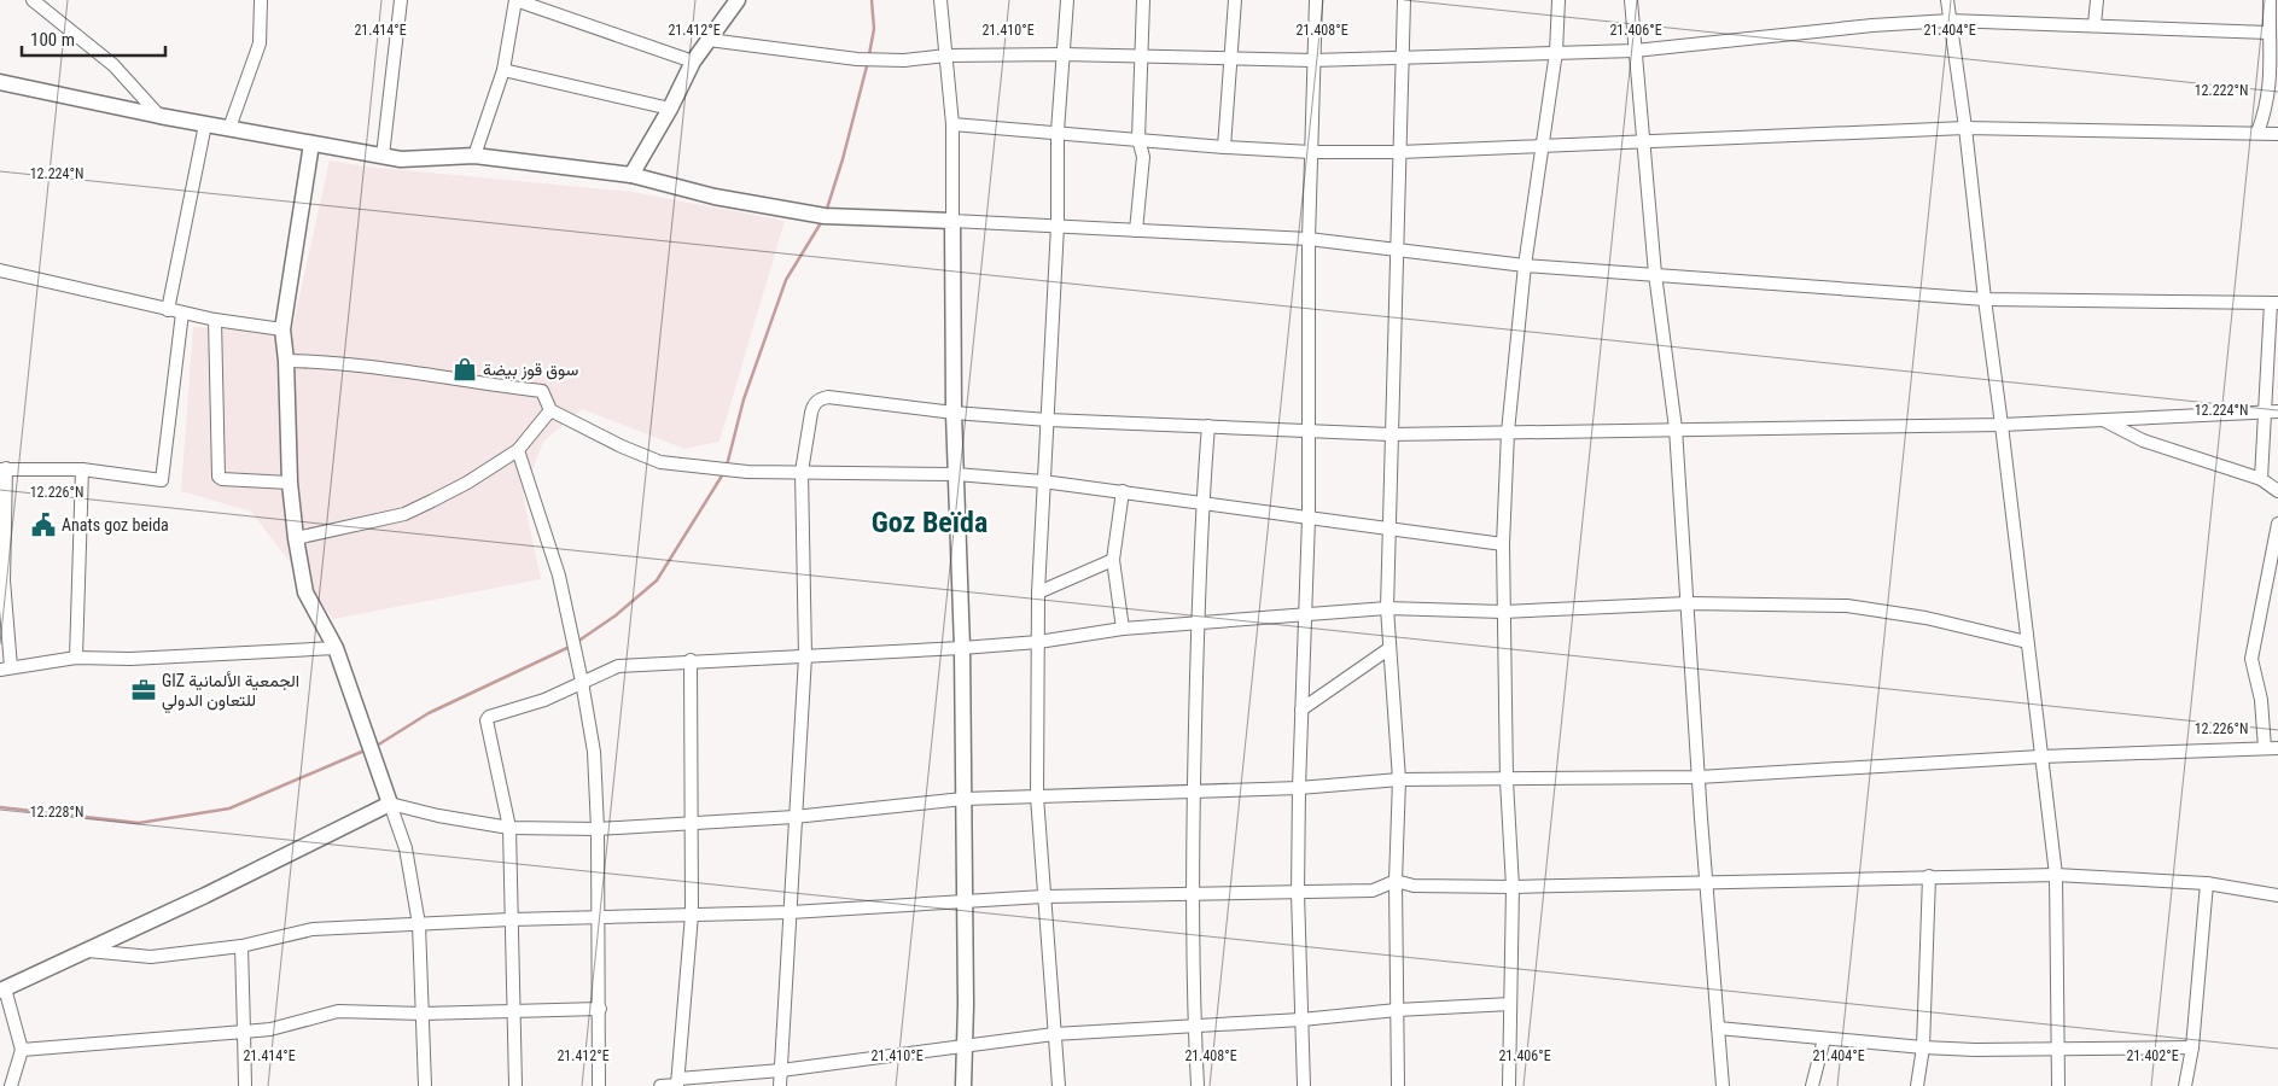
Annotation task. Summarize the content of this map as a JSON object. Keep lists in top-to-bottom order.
{
  "districts": ["Goz Beïda"],
  "places": {
    "shop": ["سوق قوز بيضة"],
    "public building": ["Anats goz beida"],
    "office": ["GIZ الجمعية الألمانية للتعاون الدولي"]
  },
  "scale_bar": "100 m",
  "coordinates": [
    "21.414°E",
    "21.412°E",
    "21.410°E",
    "21.408°E",
    "21.406°E",
    "21.404°E",
    "12.222°N",
    "12.224°N",
    "12.226°N",
    "12.228°N",
    "21.402°E"
  ]
}
